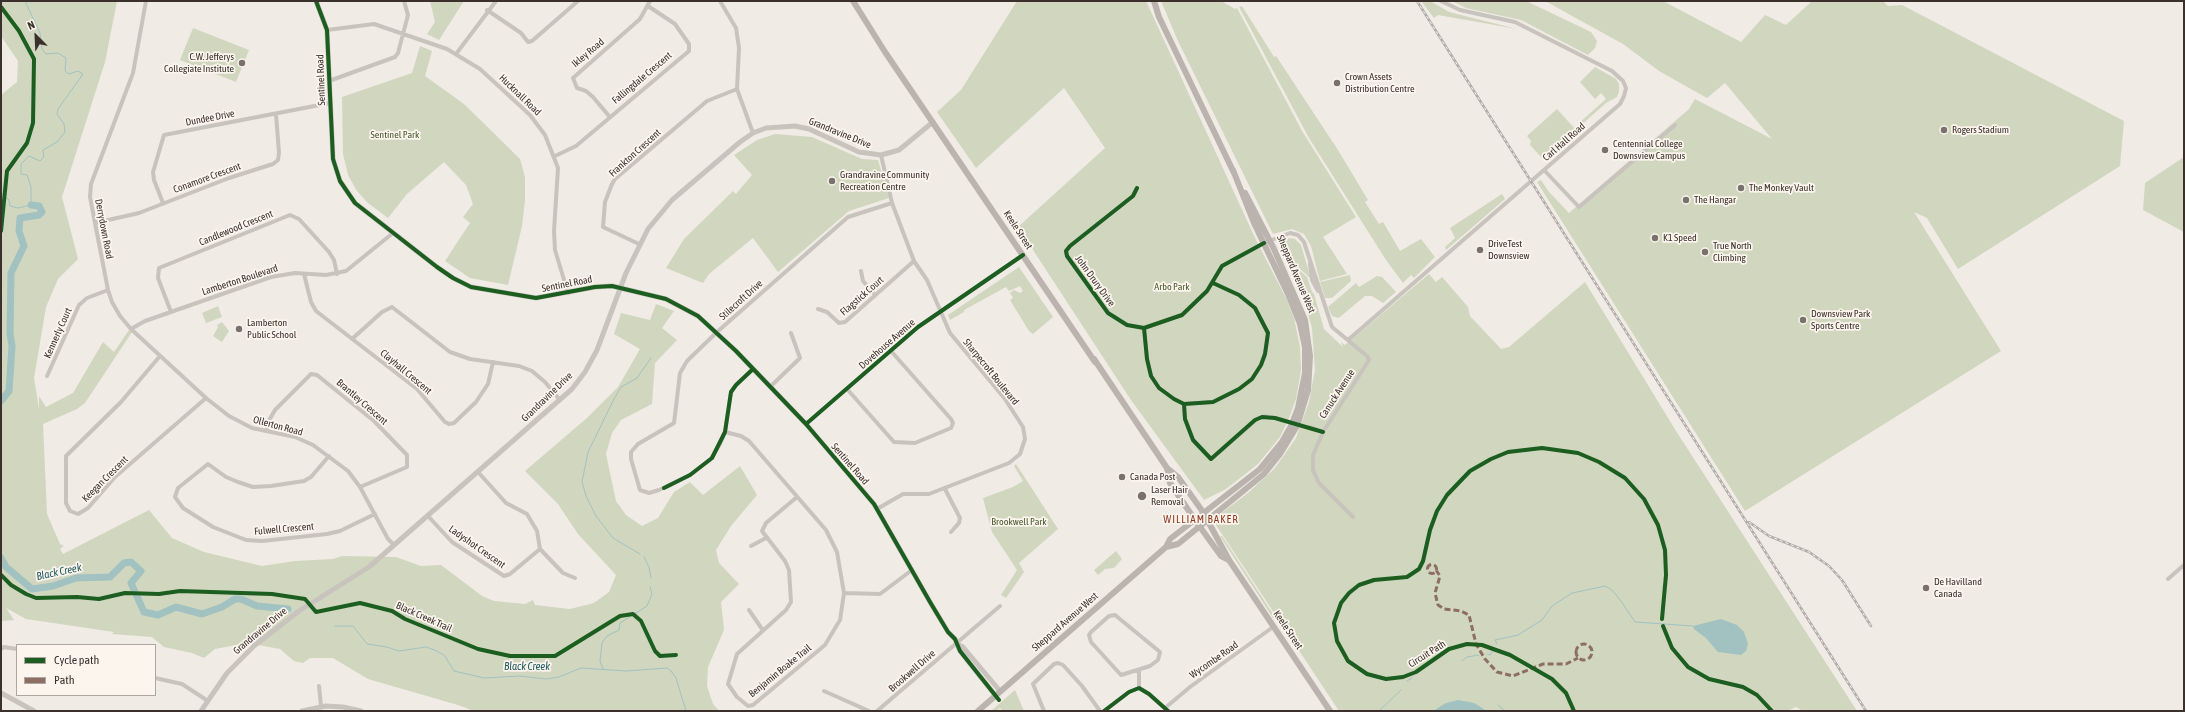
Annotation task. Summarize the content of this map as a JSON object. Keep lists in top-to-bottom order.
{
  "streets": {
    "main road": ["Keele Street", "Sheppard Avenue West"],
    "street": [
      "Ikley Road",
      "Fallingdale Crescent",
      "Sentinel Road",
      "Hucknall Road",
      "Dundee Drive",
      "Grandravine Drive",
      "Carl Hall Road",
      "Frankton Crescent",
      "Conamore Crescent",
      "Candlewood Crescent",
      "Derrydown Road",
      "Lamberton Boulevard",
      "John Drury Drive",
      "Flagstick Court",
      "Stilecroft Drive",
      "Kennerly Court",
      "Dovehouse Avenue",
      "Clayhall Crescent",
      "Sharpecroft Boulevard",
      "Canuck Avenue",
      "Brantley Crescent",
      "Ollerton Road",
      "Keegan Crescent",
      "Fulwell Crescent",
      "Ladyshot Crescent",
      "Wycombe Road",
      "Benjamin Boake Trail",
      "Brookwell Drive"
    ],
    "cycle path": ["Black Creek Trail", "Circuit Path"]
  },
  "crossings": [
    ["Ikley Road", "Fallingdale Crescent"],
    ["Fallingdale Crescent", "Hucknall Road"],
    ["Sentinel Road", "Hucknall Road"],
    ["Sentinel Road", "Dundee Drive"],
    ["Sentinel Road", "Grandravine Drive"],
    ["Sentinel Road", "Sheppard Avenue West"],
    ["Sentinel Road", "Lamberton Boulevard"],
    ["Sentinel Road", "Stilecroft Drive"],
    ["Sentinel Road", "Dovehouse Avenue"],
    ["Sentinel Road", "Sharpecroft Boulevard"],
    ["Sentinel Road", "Brookwell Drive"],
    ["Dundee Drive", "Conamore Crescent"],
    ["Grandravine Drive", "Frankton Crescent"],
    ["Grandravine Drive", "Keele Street"],
    ["Grandravine Drive", "Sharpecroft Boulevard"],
    ["Grandravine Drive", "Ollerton Road"],
    ["Grandravine Drive", "Ladyshot Crescent"],
    ["Carl Hall Road", "Canuck Avenue"],
    ["Conamore Crescent", "Derrydown Road"],
    ["Candlewood Crescent", "Lamberton Boulevard"],
    ["Derrydown Road", "Lamberton Boulevard"],
    ["Derrydown Road", "Kennerly Court"],
    ["Derrydown Road", "Ollerton Road"],
    ["Derrydown Road", "Keegan Crescent"],
    ["Keele Street", "Sheppard Avenue West"],
    ["Keele Street", "Dovehouse Avenue"],
    ["Keele Street", "Wycombe Road"],
    ["Lamberton Boulevard", "Clayhall Crescent"],
    ["Flagstick Court", "Sharpecroft Boulevard"],
    ["Stilecroft Drive", "Sharpecroft Boulevard"],
    ["Stilecroft Drive", "Benjamin Boake Trail"],
    ["Dovehouse Avenue", "Sharpecroft Boulevard"],
    ["Brantley Crescent", "Ollerton Road"],
    ["Ollerton Road", "Fulwell Crescent"]
  ],
  "districts": ["WILLIAM BAKER"],
  "water": ["Black Creek"],
  "parks": ["Sentinel Park", "Arbo Park", "Brookwell Park"],
  "places": [
    "C.W. Jefferys Collegiate Institute",
    "Crown Assets Distribution Centre",
    "Rogers Stadium",
    "Centennial College Downsview Campus",
    "Grandravine Community Recreation Centre",
    "The Monkey Vault",
    "The Hangar",
    "K1 Speed",
    "DriveTest Downsview",
    "True North Climbing",
    "Downsview Park Sports Centre",
    "Lamberton Public School",
    "Canada Post",
    "Laser Hair Removal",
    "De Havilland Canada"
  ],
  "legend": ["Cycle path", "Path"],
  "north": "top left"
}
